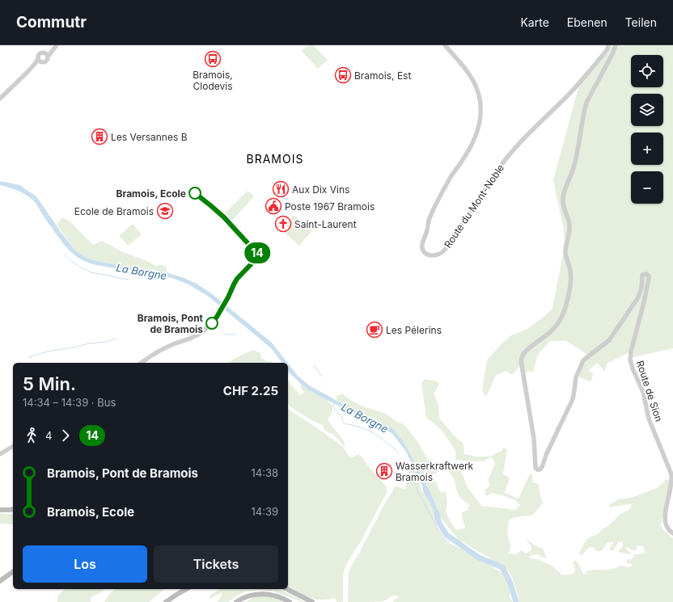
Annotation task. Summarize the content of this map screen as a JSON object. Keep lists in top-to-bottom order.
{
  "streets": {
    "street": ["Route du Mont-Noble", "Route de Sion"]
  },
  "districts": ["BRAMOIS"],
  "water": ["La Borgne"],
  "places": {
    "bus stop": ["Bramois, Clodevis", "Bramois, Est"],
    "building": ["Les Versannes B", "Wasserkraftwerk Bramois"],
    "restaurant": ["Aux Dix Vins"],
    "other": ["Bramois, Ecole", "Bramois, Pont de Bramois"],
    "public building": ["Poste 1967 Bramois"],
    "school or university": ["Ecole de Bramois"],
    "church": ["Saint-Laurent"],
    "cafe": ["Les Pélerins"]
  },
  "lines": ["bus line 14"],
  "page": {
    "header": "Commutr",
    "nav": ["Karte", "Ebenen", "Teilen"],
    "on_map": "14",
    "map_buttons": ["+", "−"],
    "heading": ["5 Min.", "14:34 – 14:39 · Bus", "CHF 2.25"],
    "legs": ["4", "14"],
    "list": [
      {
        "name": "Bramois, Pont de Bramois",
        "value": "14:38"
      },
      {
        "name": "Bramois, Ecole",
        "value": "14:39"
      }
    ],
    "buttons": ["Los", "Tickets"]
  }
}
